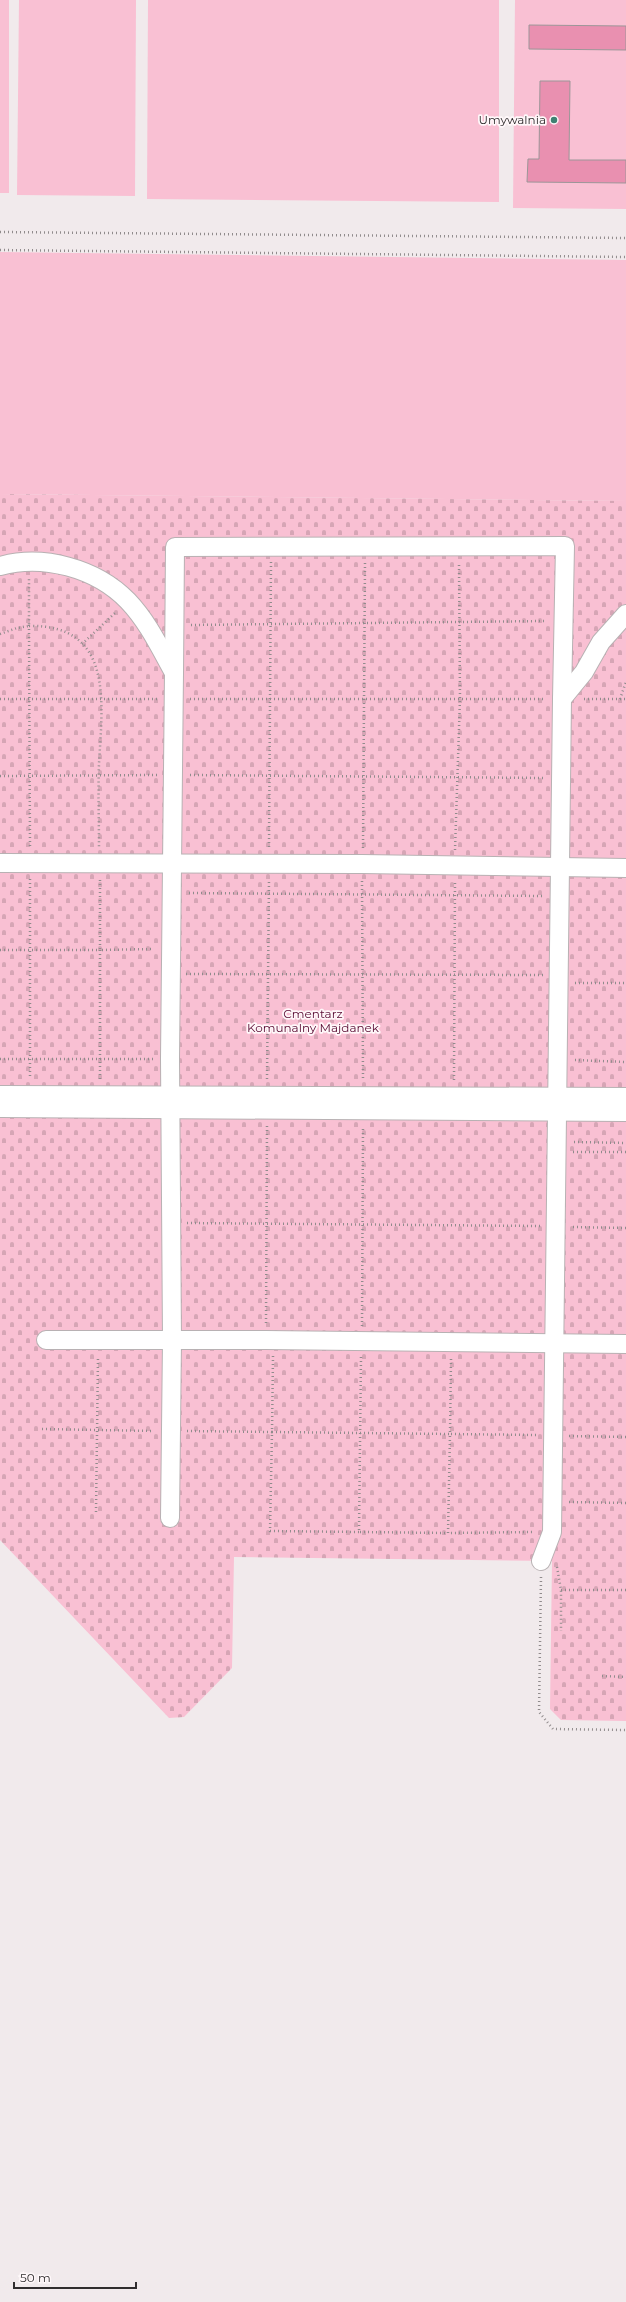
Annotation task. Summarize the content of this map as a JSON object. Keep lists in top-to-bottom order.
{
  "parks": ["Cmentarz Komunalny Majdanek"],
  "places": ["Umywalnia"],
  "scale_bar": "50 m"
}
